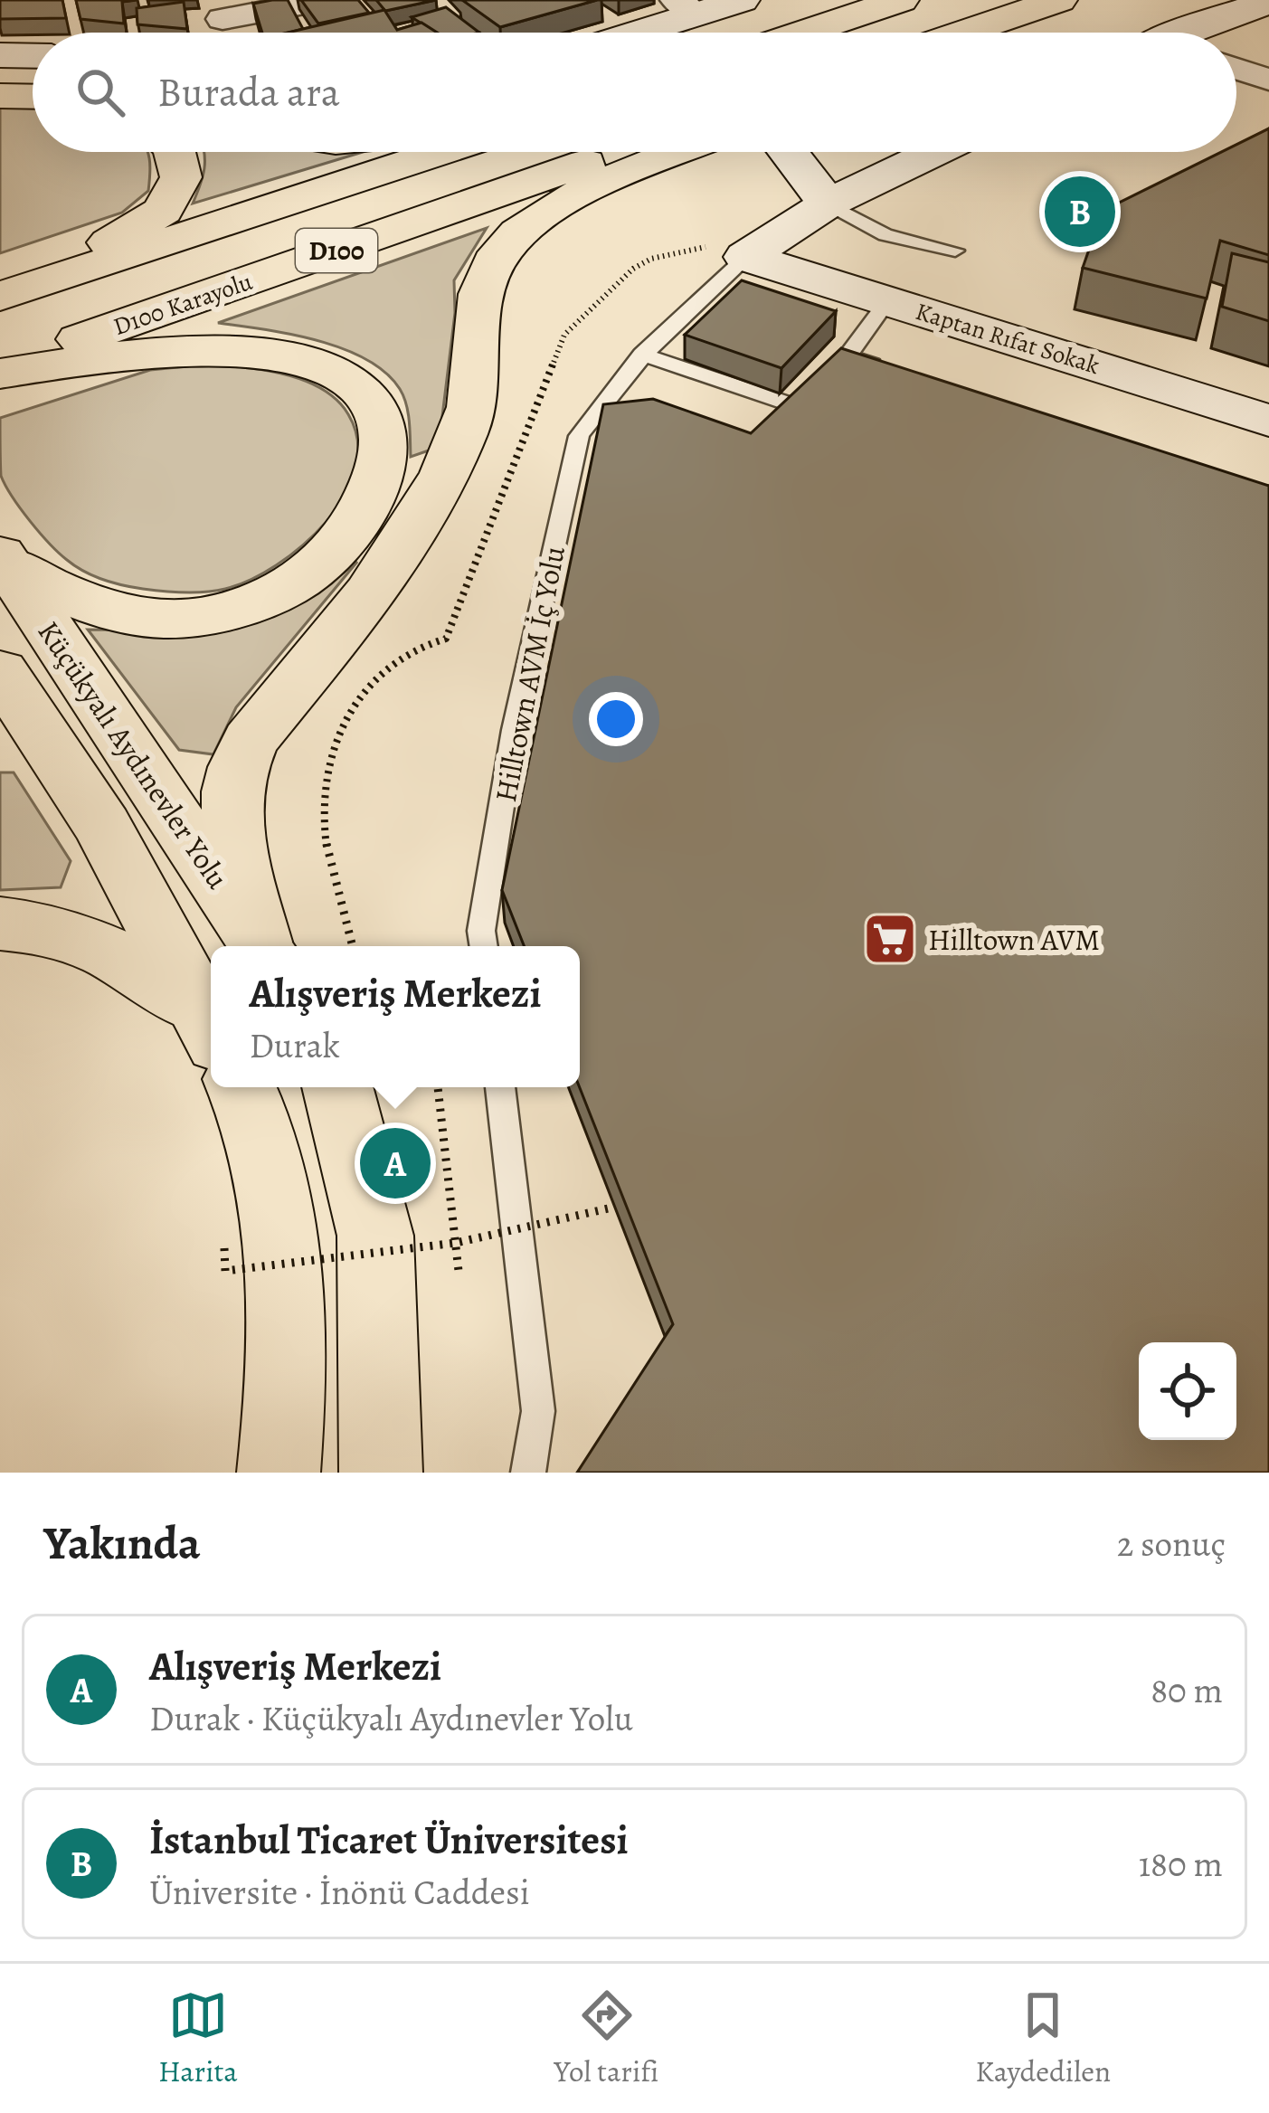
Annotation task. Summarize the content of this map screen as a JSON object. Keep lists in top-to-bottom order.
{
  "streets": {
    "main road": ["D100", "D100 Karayolu", "Küçükyalı Aydınevler Yolu"],
    "street": ["Kaptan Rıfat Sokak"],
    "lane": ["Hilltown AVM İç Yolu"]
  },
  "crossings": [
    ["Kaptan Rıfat Sokak", "Hilltown AVM İç Yolu"]
  ],
  "places": {
    "supermarket": ["Hilltown AVM"]
  },
  "page": {
    "search": "Burada ara",
    "pins": ["B", "A"],
    "popup": ["Alışveriş Merkezi", "Durak"],
    "heading": ["Yakında", "2 sonuç"],
    "list": [
      {
        "mark": "A",
        "name": "Alışveriş Merkezi",
        "note": "Durak · Küçükyalı Aydınevler Yolu",
        "value": "80 m"
      },
      {
        "mark": "B",
        "name": "İstanbul Ticaret Üniversitesi",
        "note": "Üniversite · İnönü Caddesi",
        "value": "180 m"
      }
    ],
    "nav": ["Harita", "Yol tarifi", "Kaydedilen"]
  }
}
